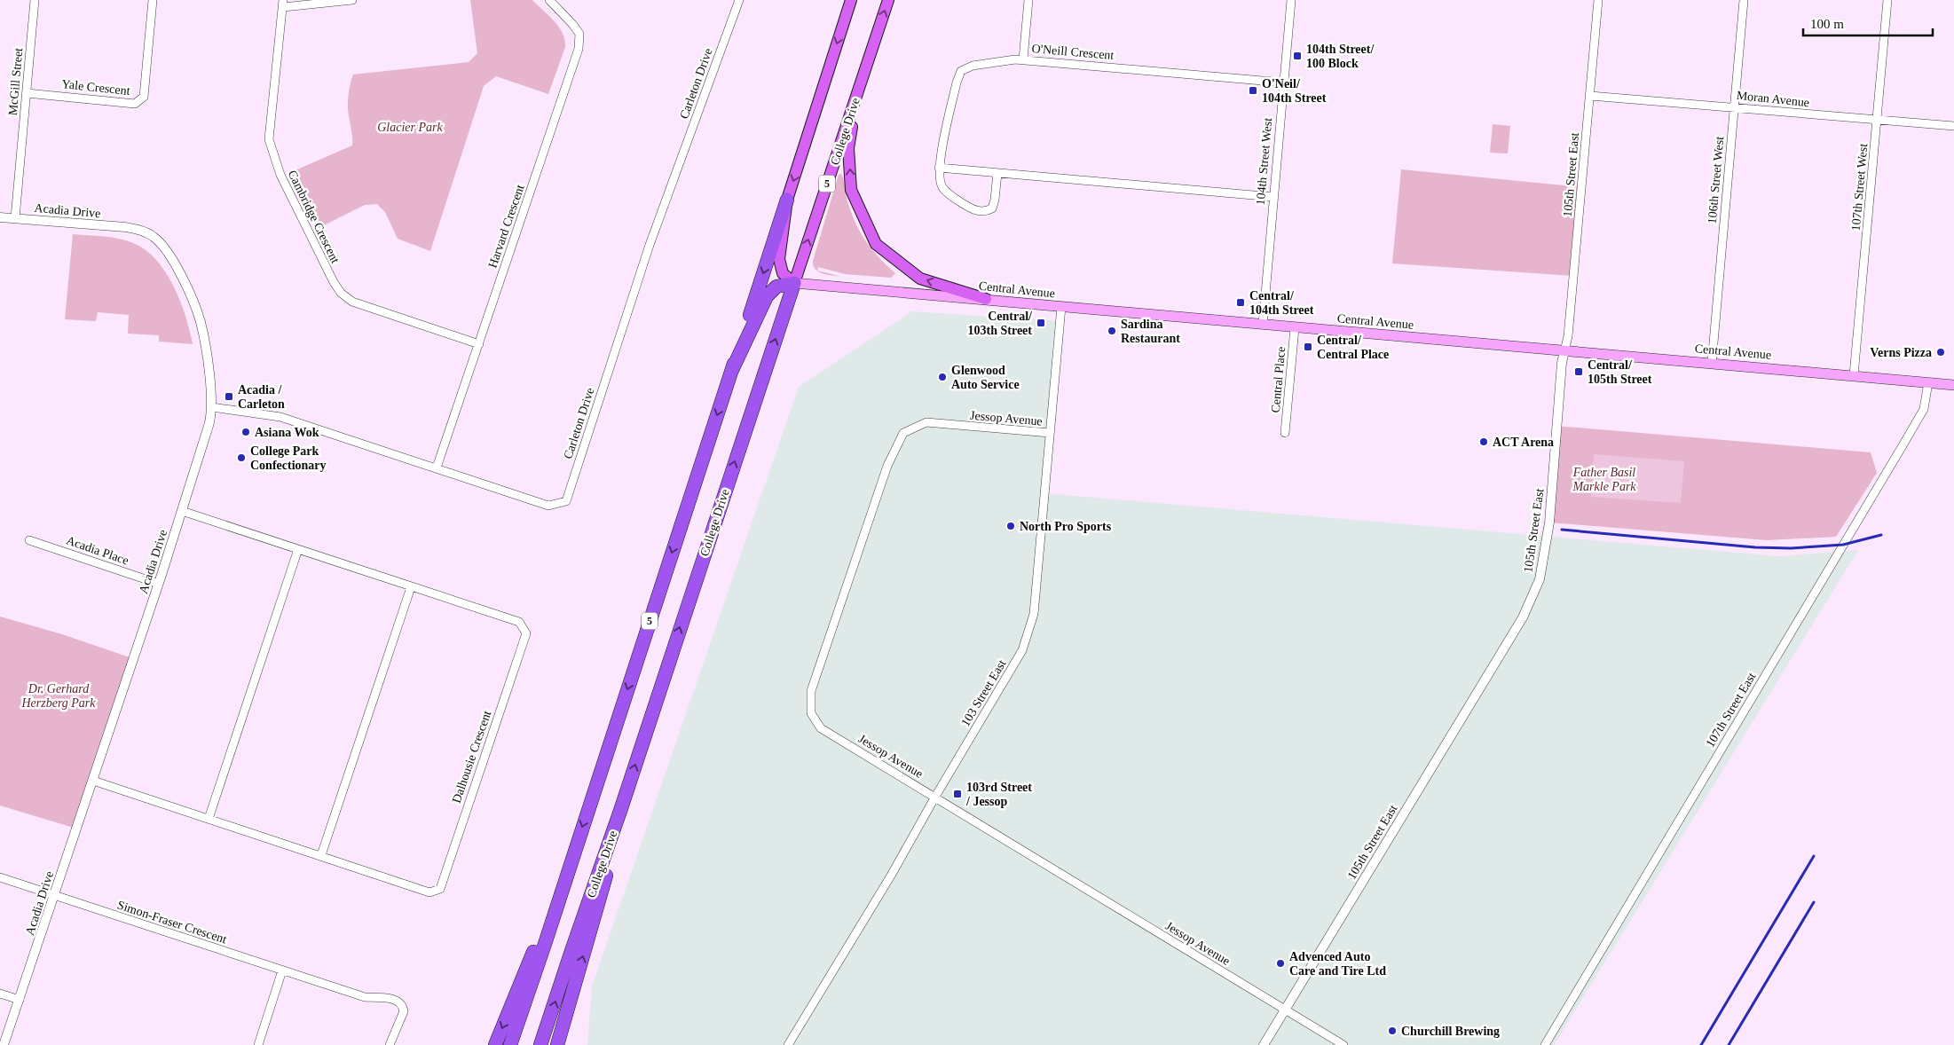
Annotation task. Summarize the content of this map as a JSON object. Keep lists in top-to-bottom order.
{
  "streets": {
    "highway": ["College Drive", "5"],
    "main road": ["Central Avenue"],
    "street": [
      "O'Neill Crescent",
      "McGill Street",
      "Carleton Drive",
      "Yale Crescent",
      "Moran Avenue",
      "104th Street West",
      "105th Street East",
      "106th Street West",
      "107th Street West",
      "Acadia Drive",
      "Cambridge Crescent",
      "Harvard Crescent",
      "Central Place",
      "Jessop Avenue",
      "Acadia Place",
      "103 Street East",
      "107th Street East",
      "Dalhousie Crescent",
      "Simon-Fraser Crescent"
    ]
  },
  "crossings": [
    ["O'Neill Crescent", "104th Street West"],
    ["McGill Street", "Yale Crescent"],
    ["McGill Street", "Acadia Drive"],
    ["Carleton Drive", "Acadia Drive"],
    ["Carleton Drive", "Harvard Crescent"],
    ["Moran Avenue", "105th Street East"],
    ["Moran Avenue", "106th Street West"],
    ["Moran Avenue", "107th Street West"],
    ["College Drive", "Central Avenue"],
    ["104th Street West", "Central Avenue"],
    ["105th Street East", "Central Avenue"],
    ["105th Street East", "Jessop Avenue"],
    ["106th Street West", "Central Avenue"],
    ["107th Street West", "Central Avenue"],
    ["Acadia Drive", "Acadia Place"],
    ["Acadia Drive", "Dalhousie Crescent"],
    ["Acadia Drive", "Simon-Fraser Crescent"],
    ["Cambridge Crescent", "Harvard Crescent"],
    ["Central Avenue", "Central Place"],
    ["Central Avenue", "103 Street East"],
    ["Central Avenue", "107th Street East"],
    ["Jessop Avenue", "103 Street East"]
  ],
  "one_way": ["College Drive"],
  "parks": ["Glacier Park", "Father Basil Markle Park", "Dr. Gerhard Herzberg Park"],
  "places": {
    "transit": [
      "104th Street/ 100 Block",
      "O'Neil/ 104th Street",
      "Central/ 104th Street",
      "Central/ 103th Street",
      "Central/ Central Place",
      "Central/ 105th Street",
      "Acadia / Carleton",
      "103rd Street / Jessop"
    ],
    "other": [
      "Sardina Restaurant",
      "Verns Pizza",
      "Glenwood Auto Service",
      "Asiana Wok",
      "ACT Arena",
      "College Park Confectionary",
      "North Pro Sports",
      "Advenced Auto Care and Tire Ltd",
      "Churchill Brewing"
    ]
  },
  "scale_bar": "100 m"
}
